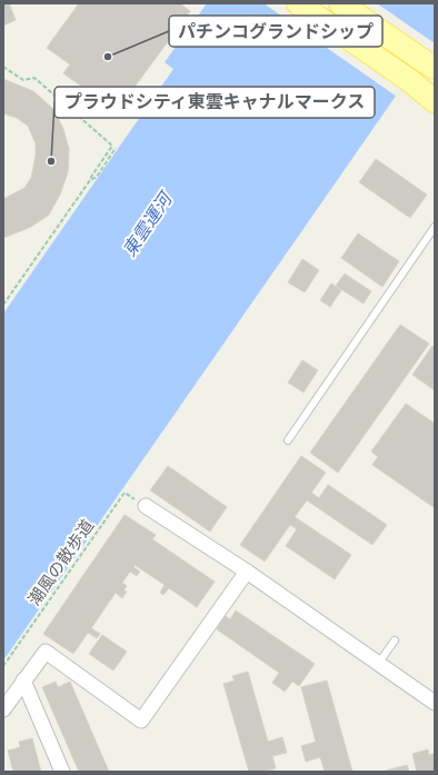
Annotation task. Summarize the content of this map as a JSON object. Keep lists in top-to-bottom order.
{
  "streets": {
    "path": ["潮風の散歩道"]
  },
  "water": ["東雲運河"],
  "places": ["パチンコグランドシップ", "プラウドシティ東雲キャナルマークス"]
}
